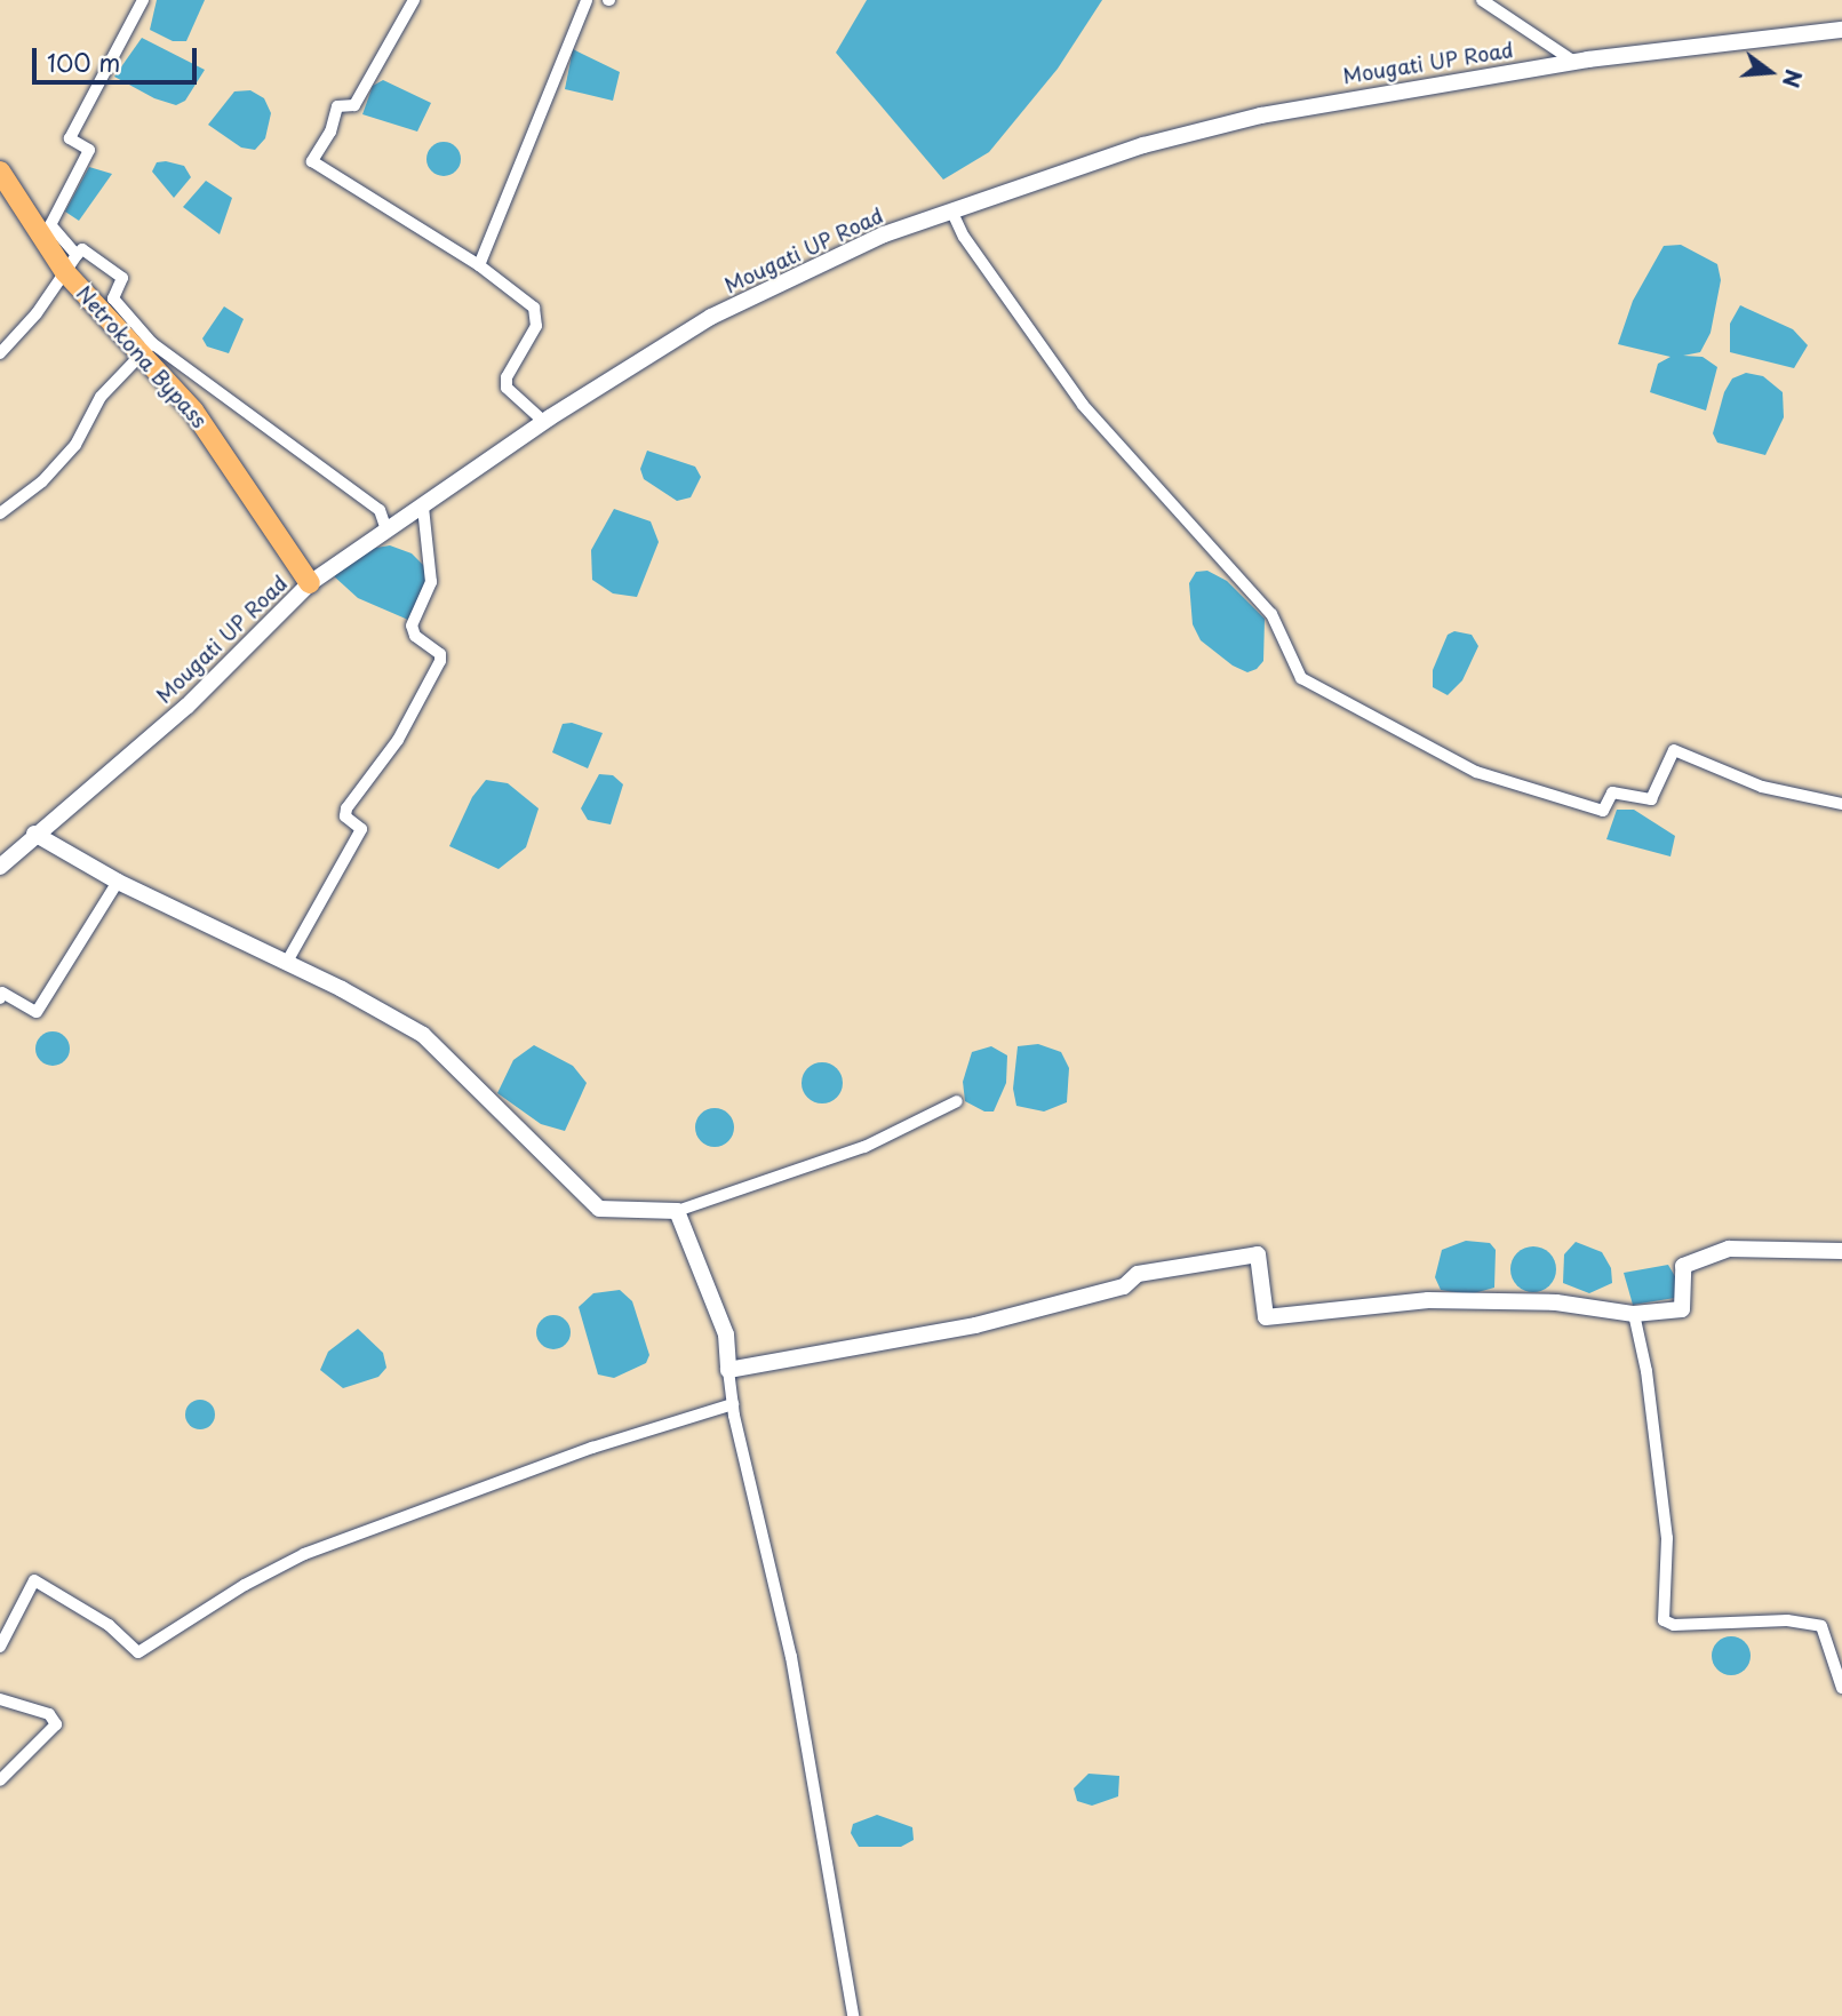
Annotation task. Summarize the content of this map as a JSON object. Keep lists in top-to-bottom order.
{
  "streets": {
    "main road": ["Netrokona Bypass"],
    "street": ["Mougati UP Road"]
  },
  "crossings": [
    ["Mougati UP Road", "Netrokona Bypass"]
  ],
  "scale_bar": "100 m",
  "north": "right"
}
